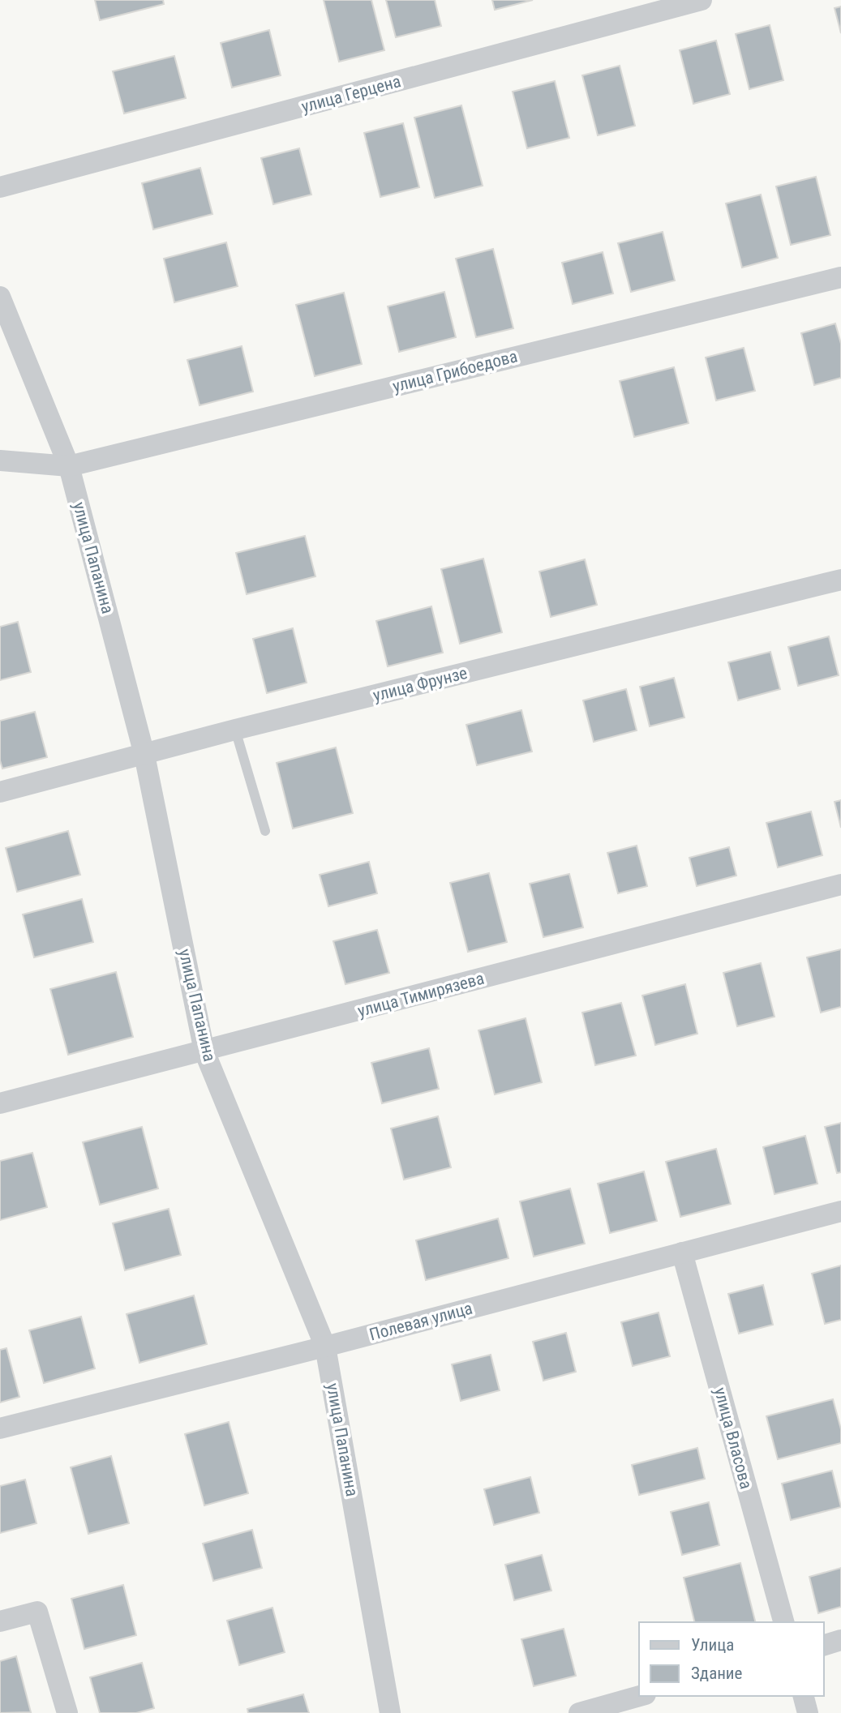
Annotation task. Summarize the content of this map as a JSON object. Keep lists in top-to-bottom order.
{
  "streets": {
    "street": [
      "улица Герцена",
      "улица Грибоедова",
      "улица Папанина",
      "улица Фрунзе",
      "улица Тимирязева",
      "Полевая улица",
      "улица Власова"
    ]
  },
  "crossings": [
    ["улица Грибоедова", "улица Папанина"],
    ["улица Папанина", "улица Фрунзе"],
    ["улица Папанина", "улица Тимирязева"],
    ["улица Папанина", "Полевая улица"],
    ["Полевая улица", "улица Власова"]
  ],
  "legend": ["Улица", "Здание"]
}
